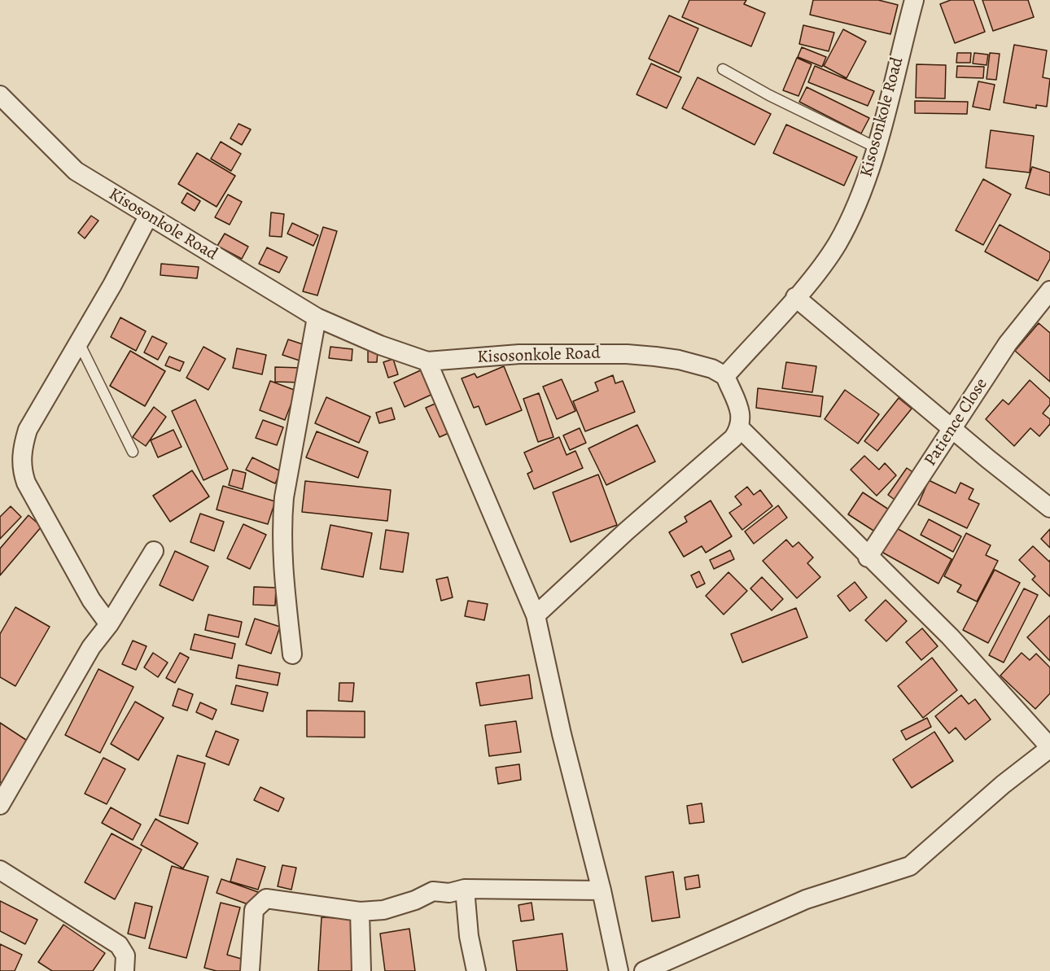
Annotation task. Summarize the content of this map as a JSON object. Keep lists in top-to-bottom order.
{
  "streets": {
    "street": ["Kisosonkole Road", "Patience Close"]
  }
}
